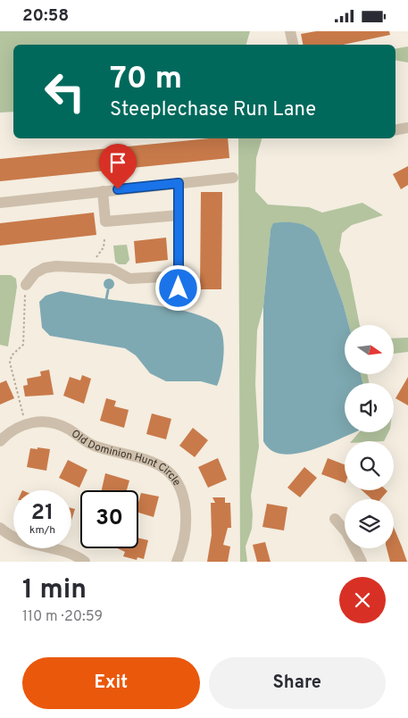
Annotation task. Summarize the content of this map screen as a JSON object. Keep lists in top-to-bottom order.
{
  "streets": {
    "street": ["Old Dominion Hunt Circle"]
  },
  "north": "right",
  "page": {
    "status": "20:58",
    "turn": ["70 m", "Steeplechase Run Lane"],
    "speed": "21 km/h",
    "limit": "30",
    "heading": ["1 min", "110 m · 20:59"],
    "buttons": ["Exit", "Share"]
  }
}
